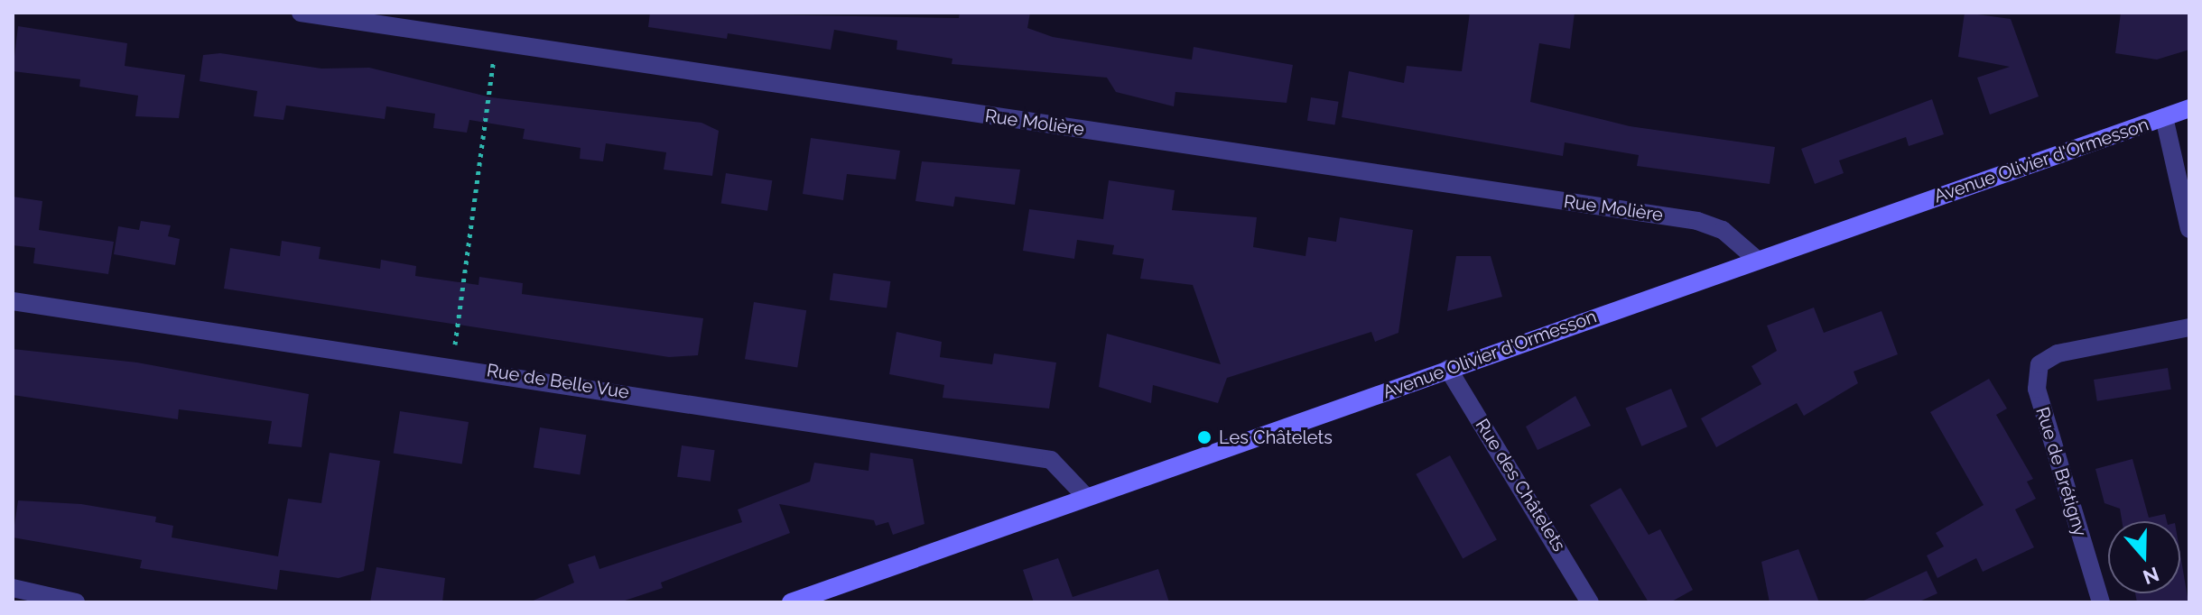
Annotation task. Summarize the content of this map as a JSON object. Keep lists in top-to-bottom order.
{
  "streets": {
    "main road": ["Avenue Olivier d'Ormesson"],
    "street": [
      "Rue Molière",
      "Rue de Belle Vue",
      "Rue de Brétigny",
      "Rue des Châtelets"
    ]
  },
  "crossings": [
    ["Rue Molière", "Avenue Olivier d'Ormesson"],
    ["Avenue Olivier d'Ormesson", "Rue de Belle Vue"],
    ["Avenue Olivier d'Ormesson", "Rue des Châtelets"]
  ],
  "places": ["Les Châtelets"],
  "north": "bottom"
}
